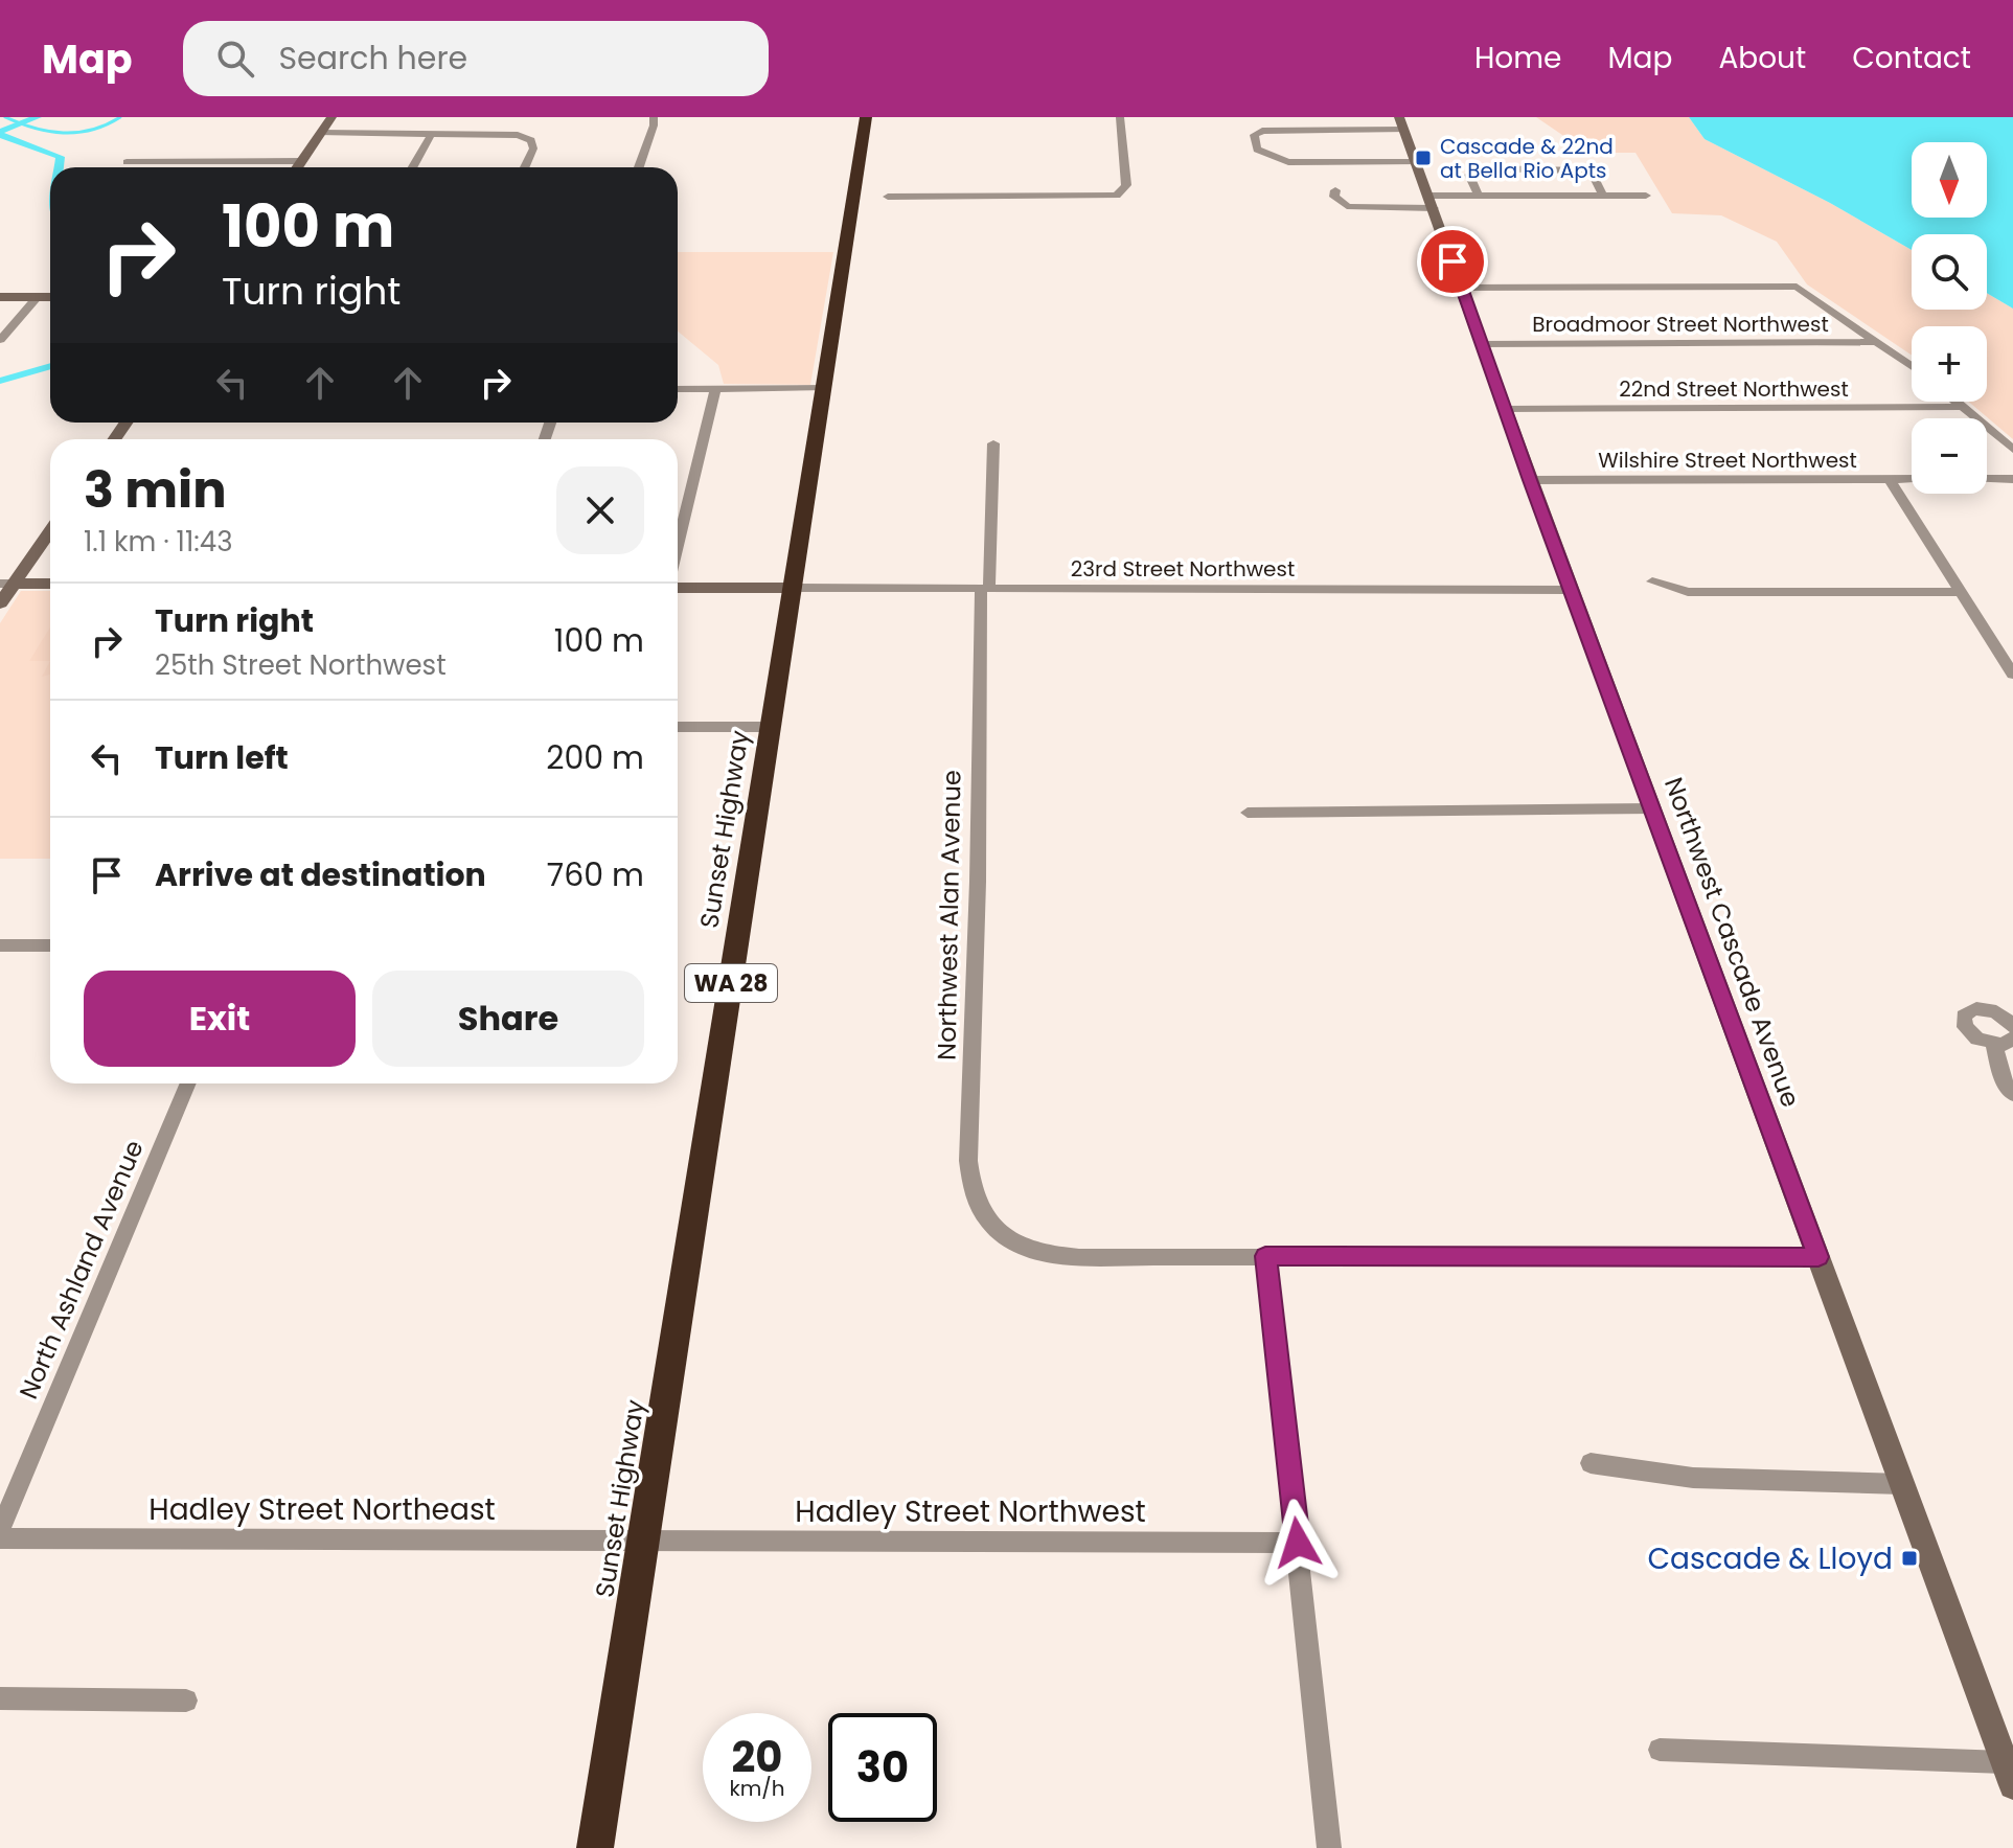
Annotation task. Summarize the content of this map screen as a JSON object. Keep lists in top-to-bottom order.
{
  "streets": {
    "highway": ["Sunset Highway", "WA 28"],
    "street": [
      "Broadmoor Street Northwest",
      "22nd Street Northwest",
      "Wilshire Street Northwest",
      "23rd Street Northwest",
      "Northwest Alan Avenue",
      "Northwest Cascade Avenue",
      "North Ashland Avenue",
      "Hadley Street Northeast",
      "Hadley Street Northwest"
    ]
  },
  "crossings": [
    ["Broadmoor Street Northwest", "Northwest Cascade Avenue"],
    ["22nd Street Northwest", "Northwest Cascade Avenue"],
    ["Wilshire Street Northwest", "Northwest Cascade Avenue"],
    ["23rd Street Northwest", "Sunset Highway"],
    ["23rd Street Northwest", "Northwest Alan Avenue"],
    ["23rd Street Northwest", "Northwest Cascade Avenue"],
    ["Sunset Highway", "Hadley Street Northeast"],
    ["Sunset Highway", "Hadley Street Northwest"],
    ["Hadley Street Northeast", "Hadley Street Northwest"]
  ],
  "places": {
    "transit": ["Cascade & 22nd at Bella Rio Apts", "Cascade & Lloyd"]
  },
  "north": "bottom",
  "page": {
    "header": "Map",
    "search": "Search here",
    "nav": [
      "Home",
      "Map",
      "About",
      "Contact"
    ],
    "map_buttons": ["+", "−"],
    "turn": ["100 m", "Turn right"],
    "heading": ["3 min", "1.1 km · 11:43"],
    "list": [
      {
        "name": "Turn right",
        "note": "25th Street Northwest",
        "value": "100 m"
      },
      {
        "name": "Turn left",
        "value": "200 m"
      },
      {
        "name": "Arrive at destination",
        "value": "760 m"
      }
    ],
    "buttons": ["Exit", "Share"],
    "speed": "20 km/h",
    "limit": "30"
  }
}
